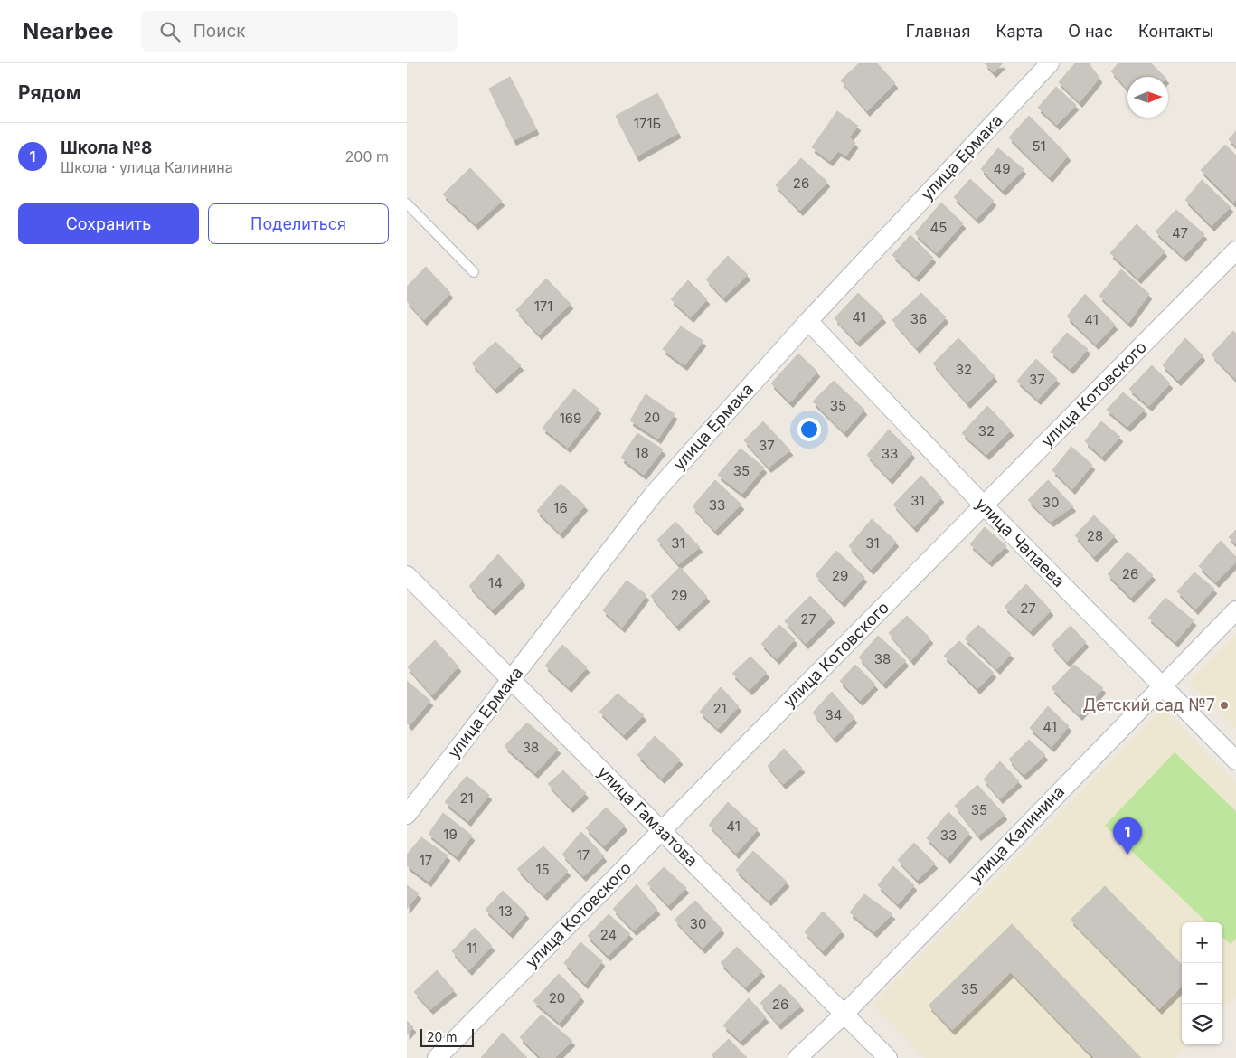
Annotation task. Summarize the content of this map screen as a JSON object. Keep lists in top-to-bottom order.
{
  "streets": {
    "street": [
      "улица Ермака",
      "улица Котовского",
      "улица Чапаева",
      "улица Гамзатова",
      "улица Калинина"
    ]
  },
  "crossings": [
    ["улица Ермака", "улица Чапаева"],
    ["улица Ермака", "улица Гамзатова"],
    ["улица Котовского", "улица Чапаева"],
    ["улица Котовского", "улица Гамзатова"],
    ["улица Чапаева", "улица Калинина"],
    ["улица Гамзатова", "улица Калинина"]
  ],
  "places": ["Детский сад №7"],
  "house_numbers": [
    "171Б",
    "51",
    "49",
    "26",
    "45",
    "47",
    "171",
    "41",
    "36",
    "41",
    "32",
    "37",
    "35",
    "20",
    "169",
    "32",
    "37",
    "18",
    "33",
    "35",
    "31",
    "30",
    "33",
    "16",
    "28",
    "31",
    "31",
    "26",
    "29",
    "14",
    "29",
    "27",
    "27",
    "38",
    "21",
    "34",
    "41",
    "38",
    "21",
    "35",
    "41",
    "19",
    "33",
    "17",
    "17",
    "15",
    "13",
    "30",
    "24",
    "11",
    "35",
    "20",
    "26"
  ],
  "scale_bar": "20 m",
  "north": "right",
  "page": {
    "header": "Nearbee",
    "search": "Поиск",
    "nav": [
      "Главная",
      "Карта",
      "О нас",
      "Контакты"
    ],
    "heading": "Рядом",
    "list": [
      {
        "mark": "1",
        "name": "Школа №8",
        "note": "Школа · улица Калинина",
        "value": "200 m"
      }
    ],
    "buttons": ["Сохранить", "Поделиться"],
    "pins": "1",
    "map_buttons": ["+", "−"],
    "scale": "20 m"
  }
}
